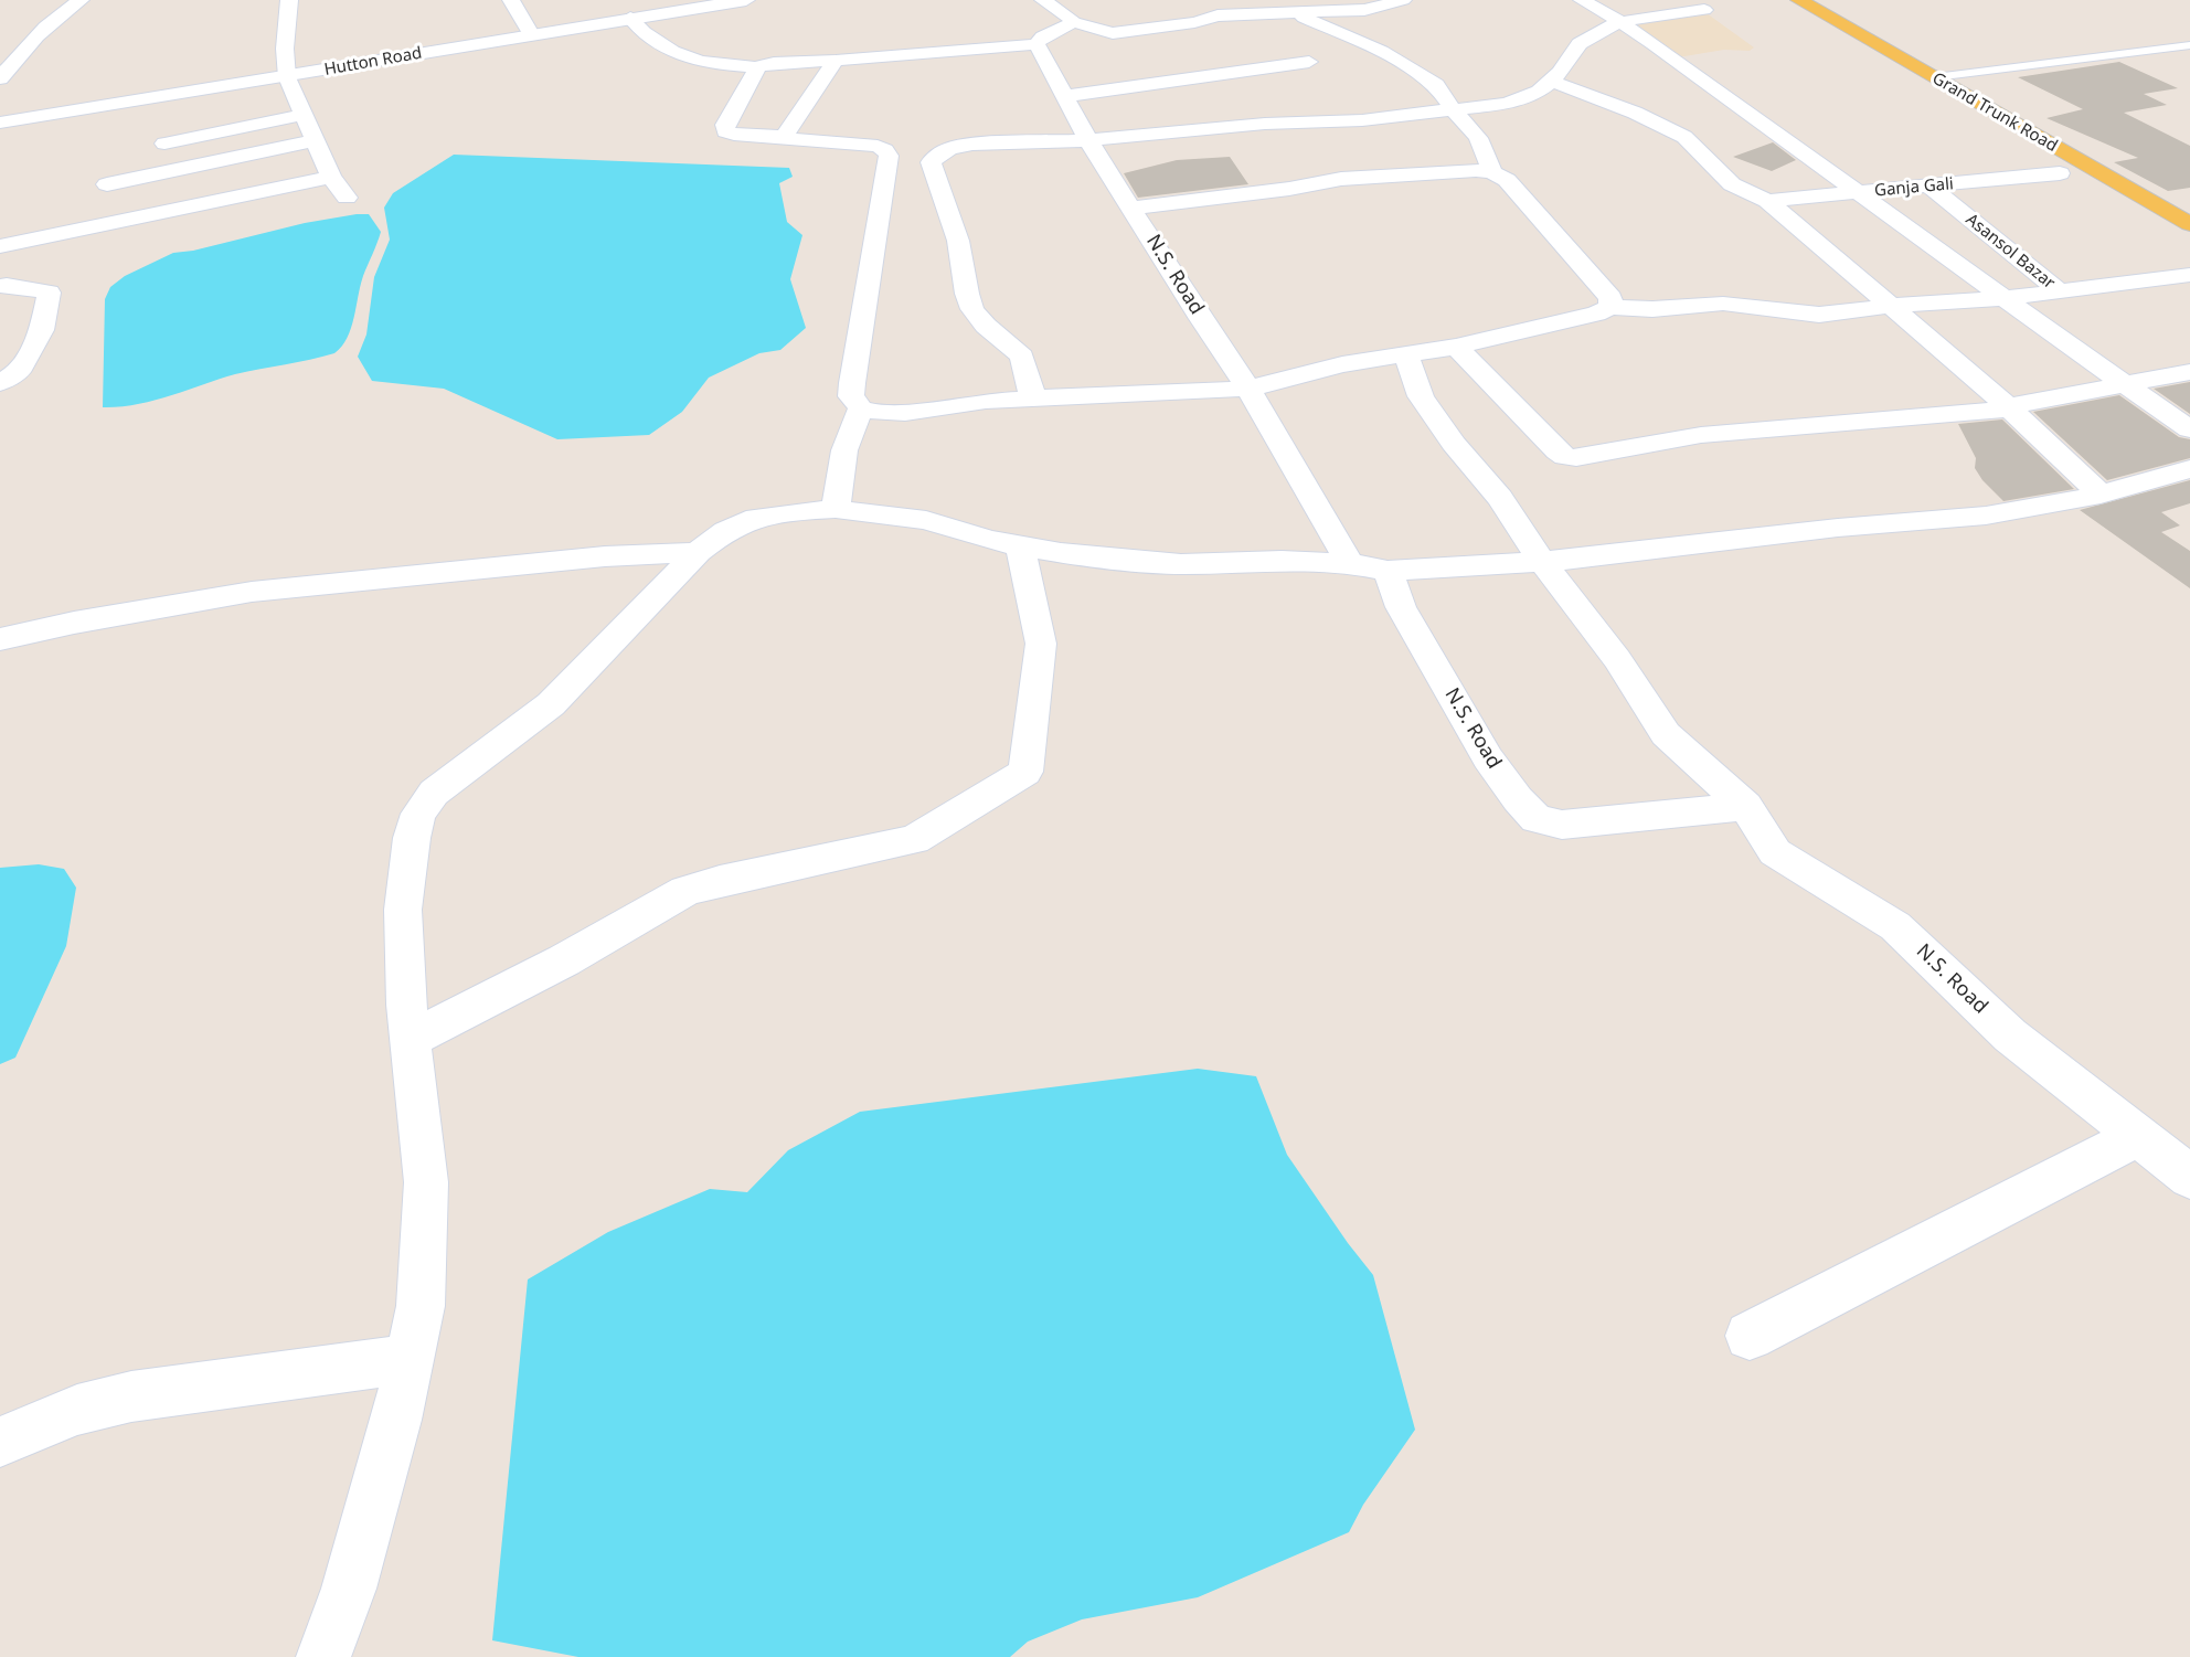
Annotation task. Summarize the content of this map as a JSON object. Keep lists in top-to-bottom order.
{
  "streets": {
    "main road": ["Grand Trunk Road"],
    "street": [
      "Hutton Road",
      "Ganja Gali",
      "Asansol Bazar",
      "N.S. Road"
    ]
  },
  "crossings": [
    ["Ganja Gali", "Asansol Bazar"]
  ]
}
